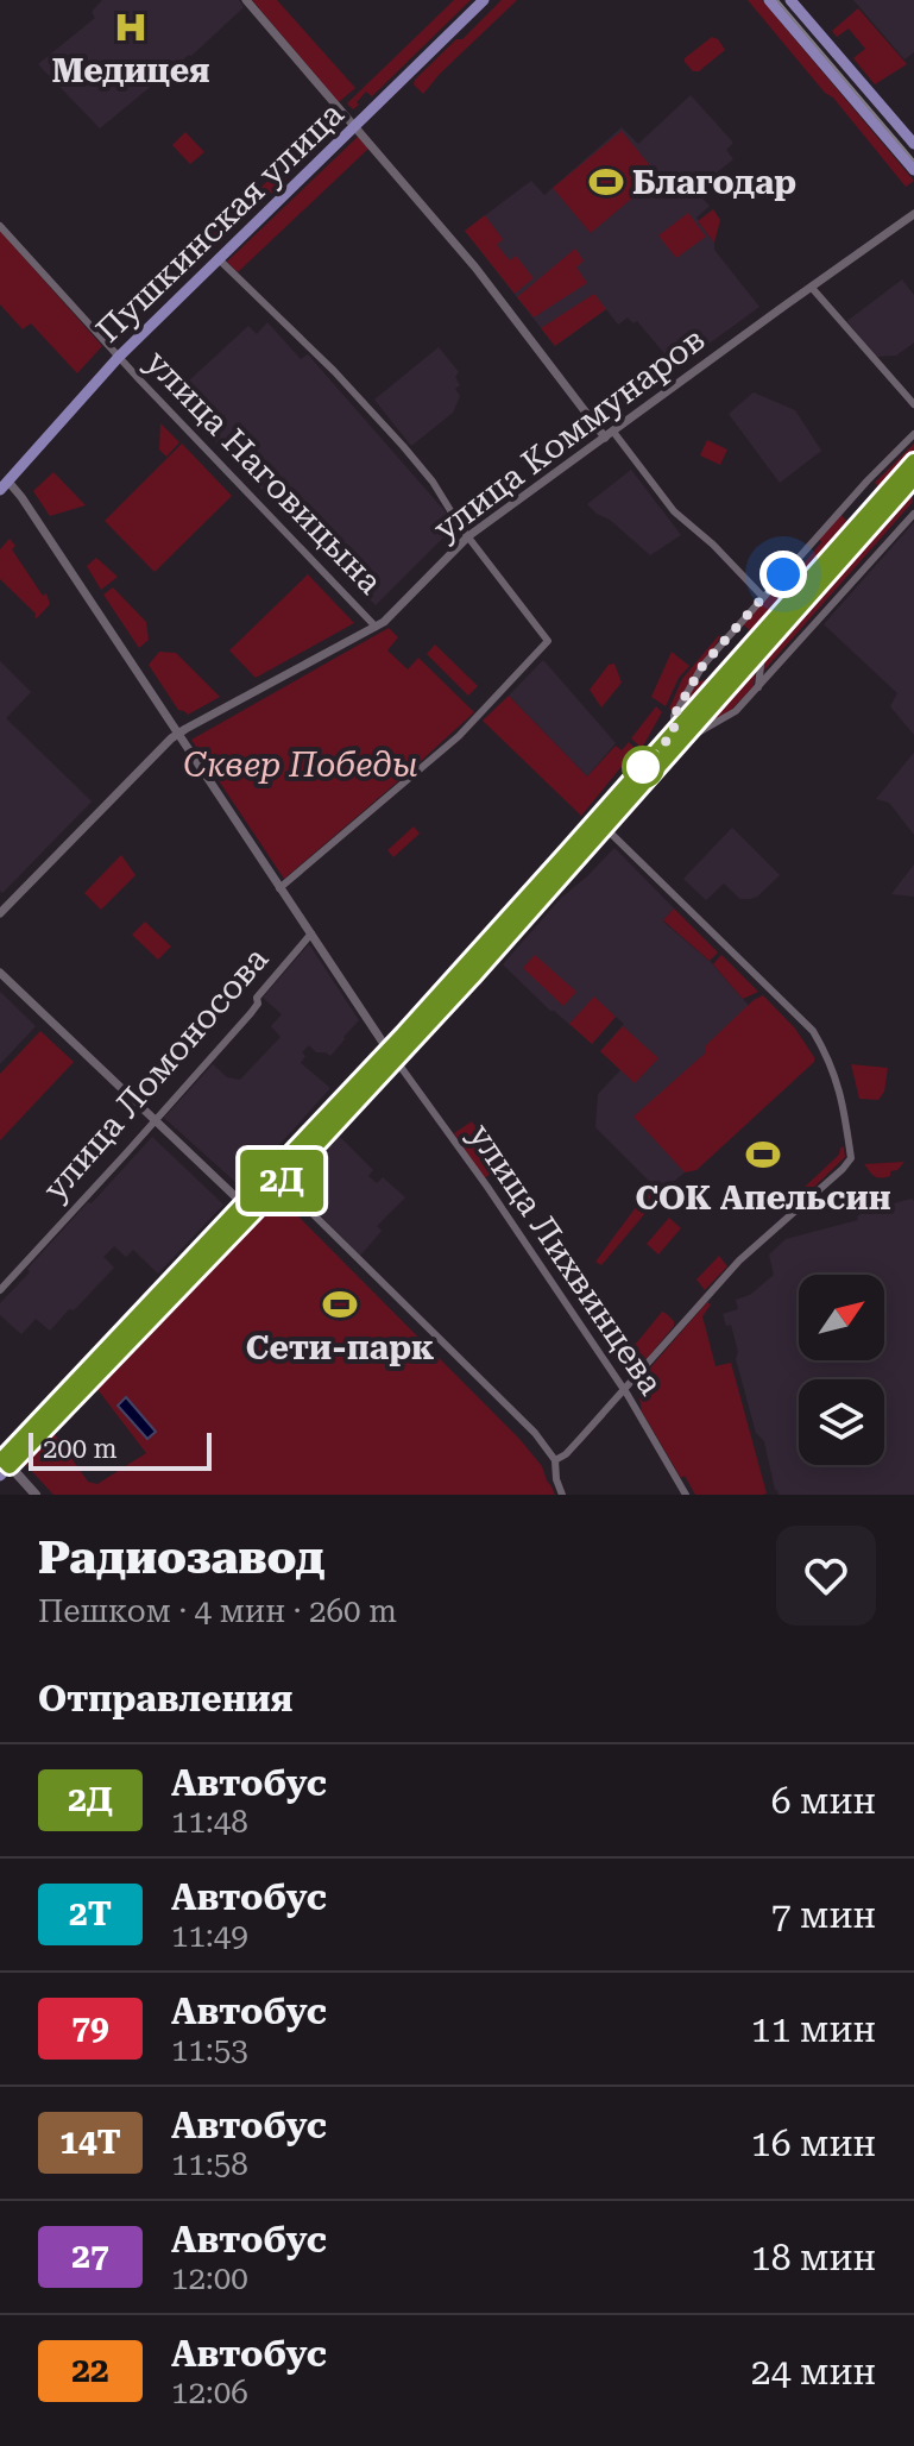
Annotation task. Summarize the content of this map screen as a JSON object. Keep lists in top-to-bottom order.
{
  "streets": {
    "main road": ["Пушкинская улица"],
    "street": [
      "улица Коммунаров",
      "улица Наговицына",
      "улица Ломоносова",
      "улица Лихвинцева"
    ]
  },
  "crossings": [
    ["Пушкинская улица", "улица Наговицына"],
    ["Пушкинская улица", "улица Лихвинцева"],
    ["улица Коммунаров", "улица Наговицына"],
    ["улица Коммунаров", "улица Лихвинцева"],
    ["улица Ломоносова", "улица Лихвинцева"]
  ],
  "parks": ["Сквер Победы"],
  "places": {
    "hospital": ["Медицея"],
    "sports": ["Благодар", "СОК Апельсин", "Сети-парк"]
  },
  "lines": ["bus line 2Д"],
  "scale_bar": "200 m",
  "north": "top right",
  "page": {
    "on_map": "2Д",
    "scale": "200 m",
    "heading": [
      ["Радиозавод", "Пешком · 4 мин · 260 m"],
      "Отправления"
    ],
    "list": [
      {
        "mark": "2Д",
        "name": "Автобус",
        "note": "11:48",
        "value": "6 мин"
      },
      {
        "mark": "2Т",
        "name": "Автобус",
        "note": "11:49",
        "value": "7 мин"
      },
      {
        "mark": "79",
        "name": "Автобус",
        "note": "11:53",
        "value": "11 мин"
      },
      {
        "mark": "14Т",
        "name": "Автобус",
        "note": "11:58",
        "value": "16 мин"
      },
      {
        "mark": "27",
        "name": "Автобус",
        "note": "12:00",
        "value": "18 мин"
      },
      {
        "mark": "22",
        "name": "Автобус",
        "note": "12:06",
        "value": "24 мин"
      }
    ]
  }
}
